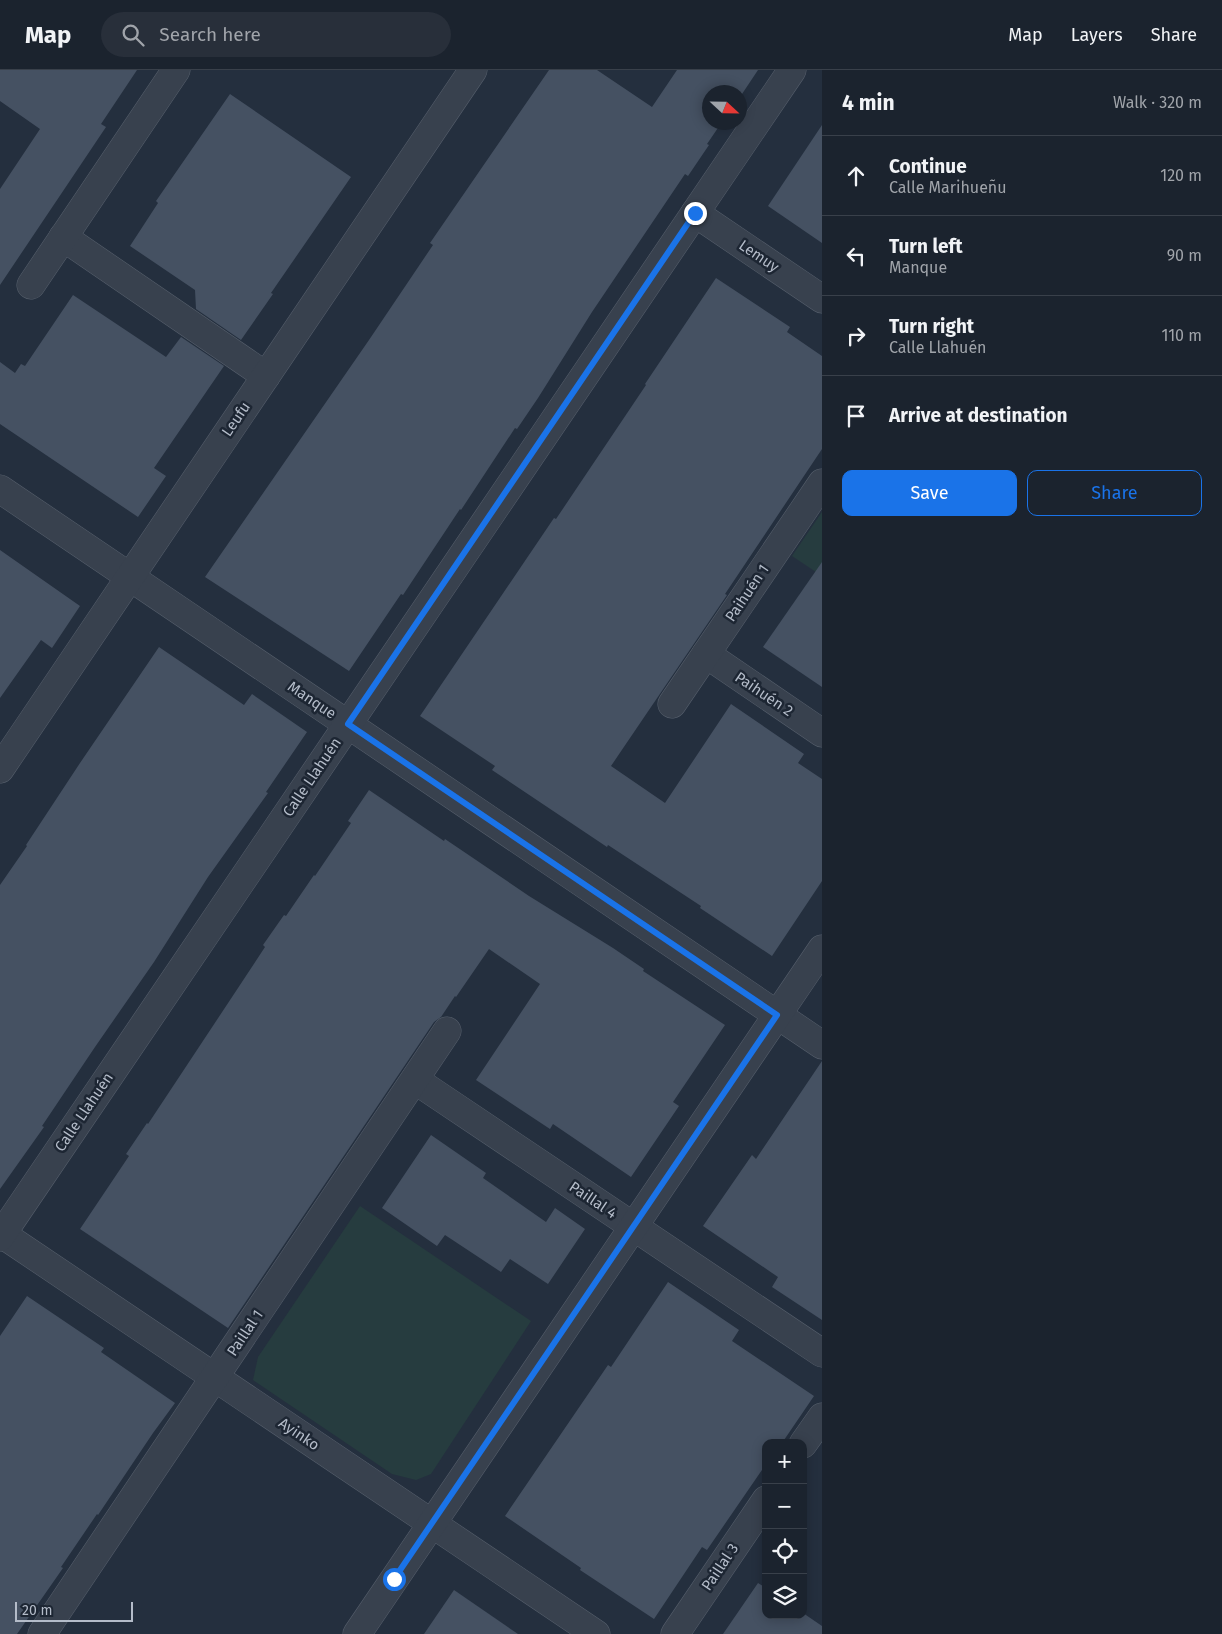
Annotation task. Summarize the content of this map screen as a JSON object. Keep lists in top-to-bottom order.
{
  "streets": {
    "street": [
      "Lemuy",
      "Leufu",
      "Paihuén 1",
      "Paihuén 2",
      "Manque",
      "Calle Llahuén",
      "Paillal 4",
      "Paillal 1",
      "Ayinko",
      "Paillal 3"
    ]
  },
  "crossings": [
    ["Lemuy", "Calle Llahuén"],
    ["Leufu", "Manque"],
    ["Paihuén 1", "Paihuén 2"],
    ["Manque", "Calle Llahuén"],
    ["Calle Llahuén", "Ayinko"],
    ["Paillal 4", "Paillal 1"],
    ["Paillal 1", "Ayinko"]
  ],
  "scale_bar": "20 m",
  "north": "right",
  "page": {
    "header": "Map",
    "search": "Search here",
    "nav": ["Map", "Layers", "Share"],
    "heading": ["4 min", "Walk · 320 m"],
    "list": [
      ["Continue", "Calle Marihueñu", "120 m"],
      ["Turn left", "Manque", "90 m"],
      ["Turn right", "Calle Llahuén", "110 m"],
      "Arrive at destination"
    ],
    "buttons": ["Save", "Share"],
    "map_buttons": ["+", "−"],
    "scale": "20 m"
  }
}
